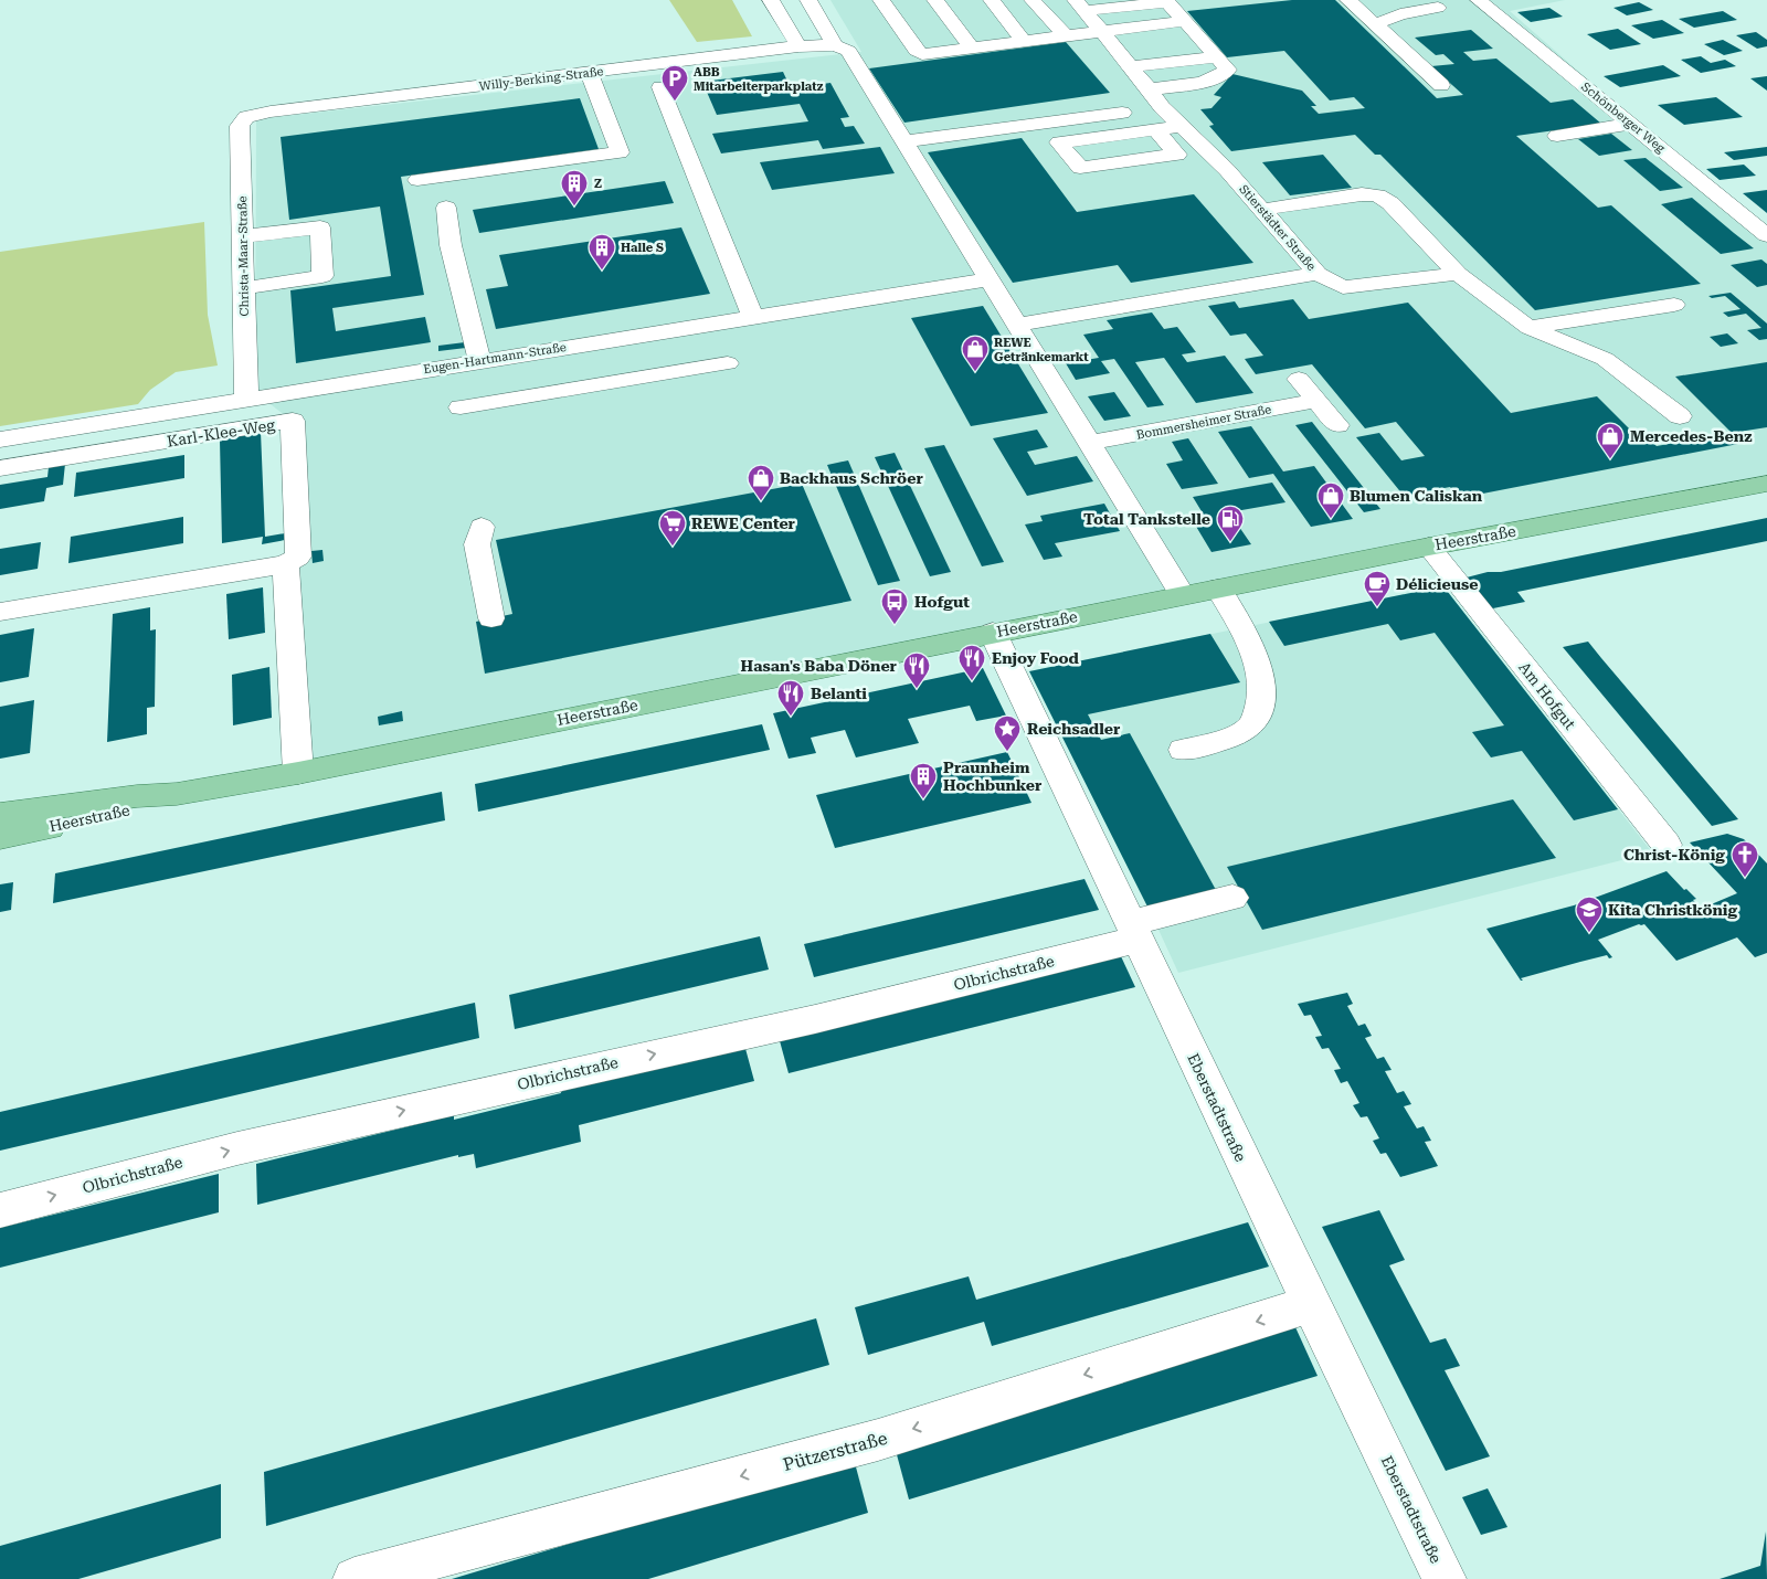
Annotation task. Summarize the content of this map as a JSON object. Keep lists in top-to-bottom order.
{
  "streets": {
    "main road": ["Heerstraße"],
    "street": [
      "Willy-Berking-Straße",
      "Schönberger Weg",
      "Stierstädter Straße",
      "Christa-Maar-Straße",
      "Eugen-Hartmann-Straße",
      "Bommersheimer Straße",
      "Karl-Klee-Weg",
      "Am Hofgut",
      "Olbrichstraße",
      "Eberstadtstraße",
      "Pützerstraße"
    ]
  },
  "crossings": [
    ["Willy-Berking-Straße", "Christa-Maar-Straße"],
    ["Christa-Maar-Straße", "Eugen-Hartmann-Straße"],
    ["Karl-Klee-Weg", "Heerstraße"],
    ["Heerstraße", "Am Hofgut"],
    ["Heerstraße", "Eberstadtstraße"],
    ["Olbrichstraße", "Eberstadtstraße"],
    ["Eberstadtstraße", "Pützerstraße"]
  ],
  "one_way": ["Olbrichstraße", "Pützerstraße"],
  "places": {
    "parking": ["ABB Mitarbeiterparkplatz"],
    "building": ["Z", "Halle S", "Praunheim Hochbunker"],
    "shop": [
      "REWE Getränkemarkt",
      "Mercedes-Benz",
      "Backhaus Schröer",
      "Blumen Caliskan"
    ],
    "fuel station": ["Total Tankstelle"],
    "supermarket": ["REWE Center"],
    "cafe": ["Délicieuse"],
    "bus stop": ["Hofgut"],
    "restaurant": ["Enjoy Food", "Hasan's Baba Döner", "Belanti"],
    "place": ["Reichsadler"],
    "church": ["Christ-König"],
    "school or university": ["Kita Christkönig"]
  }
}
